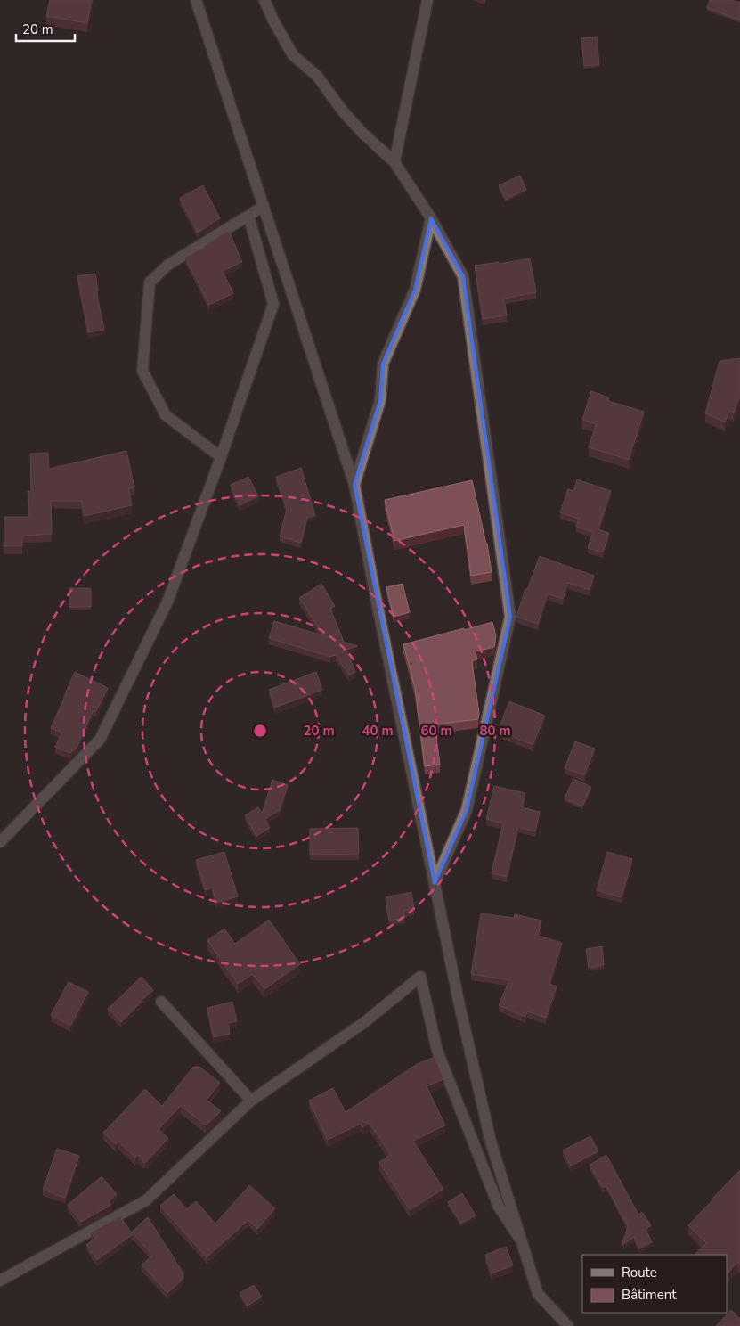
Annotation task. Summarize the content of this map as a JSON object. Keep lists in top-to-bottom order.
{
  "legend": ["Route", "Bâtiment"],
  "scale_bar": "20 m",
  "rings": [
    "20 m",
    "40 m",
    "60 m",
    "80 m"
  ]
}
